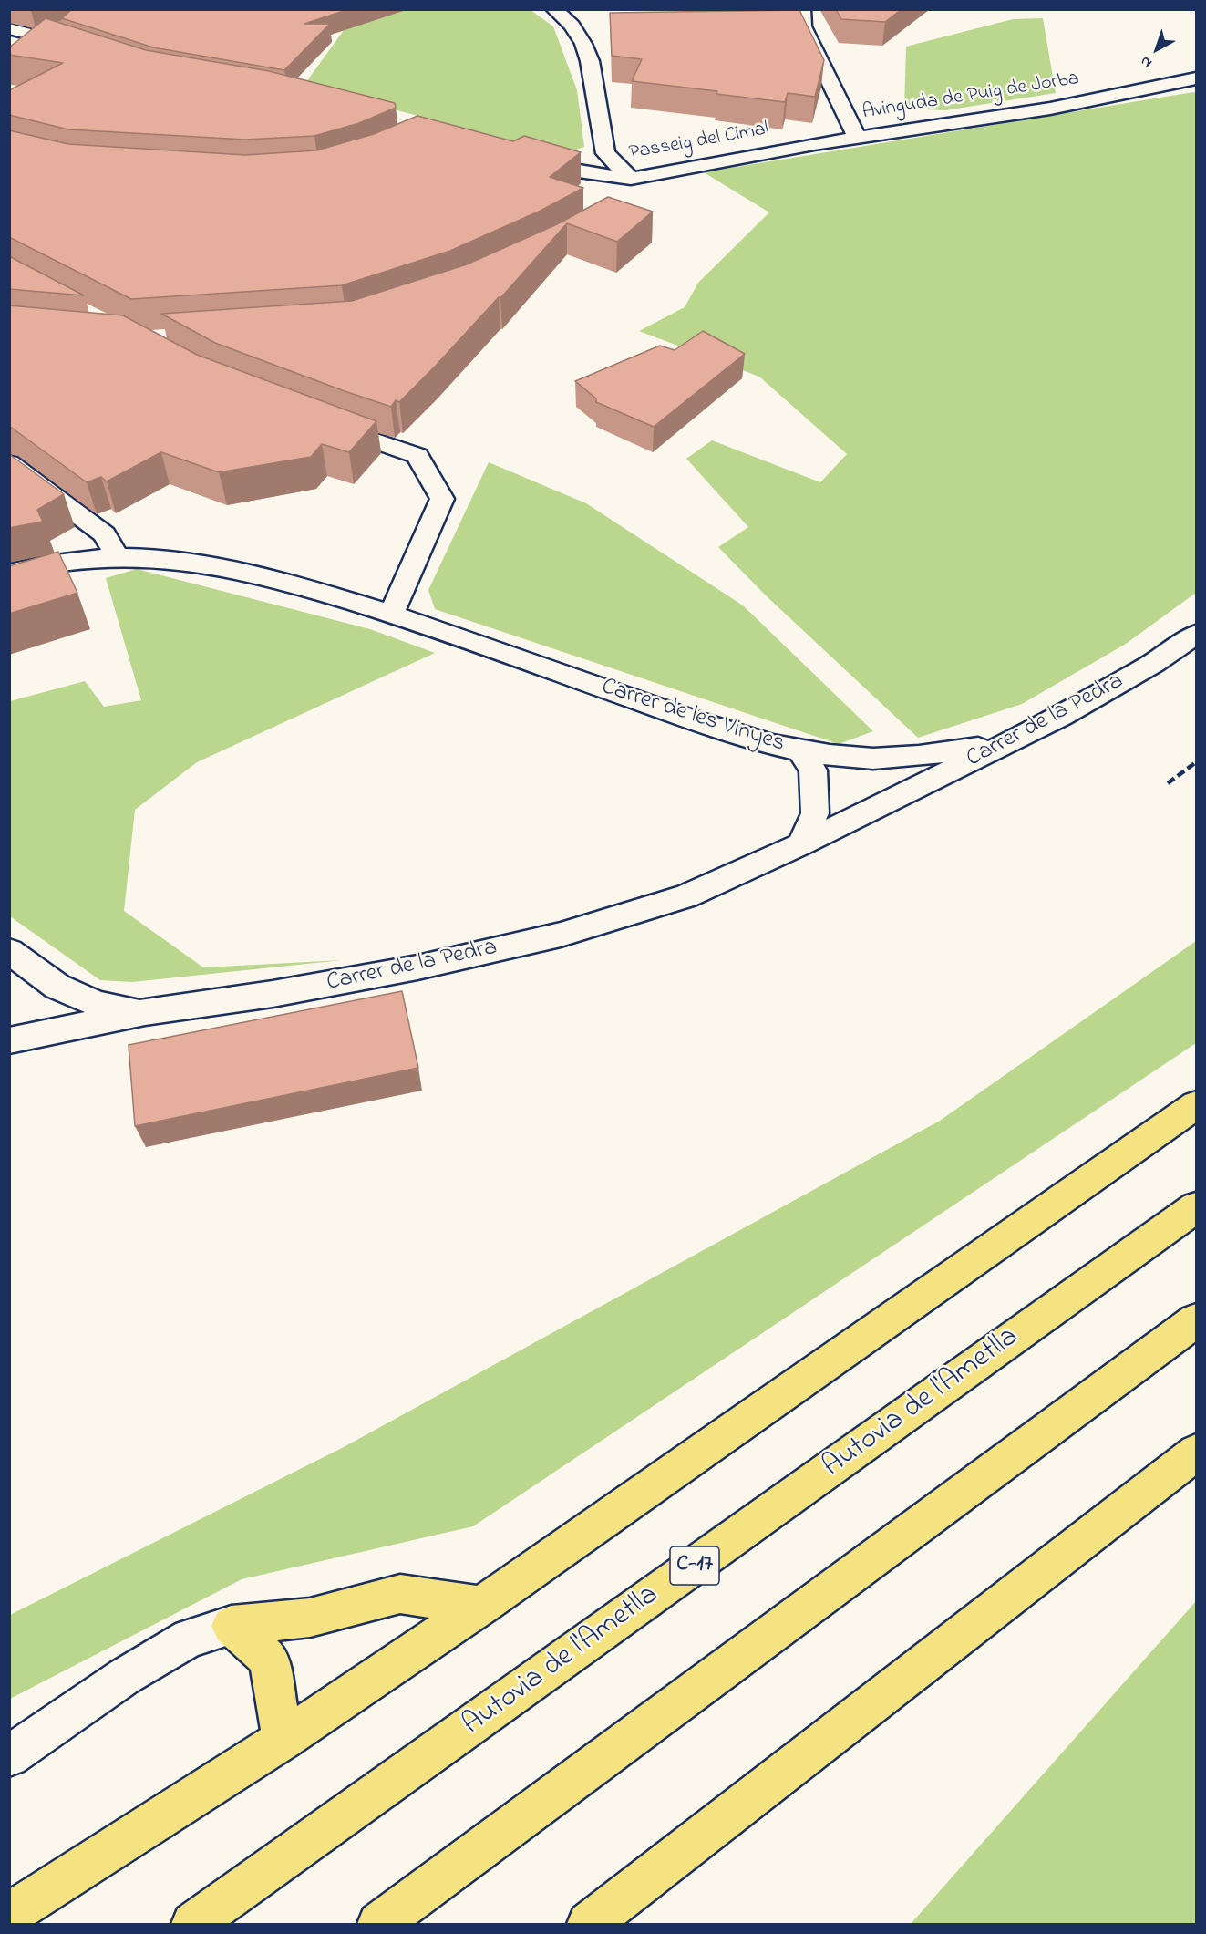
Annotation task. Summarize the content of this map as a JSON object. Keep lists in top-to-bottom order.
{
  "streets": {
    "highway": ["Autovia de l'Ametlla", "C-17"],
    "street": [
      "Avinguda de Puig de Jorba",
      "Passeig del Cimal",
      "Carrer de les Vinyes",
      "Carrer de la Pedra"
    ]
  },
  "crossings": [
    ["Avinguda de Puig de Jorba", "Passeig del Cimal"],
    ["Carrer de les Vinyes", "Carrer de la Pedra"]
  ],
  "north": "bottom left"
}
